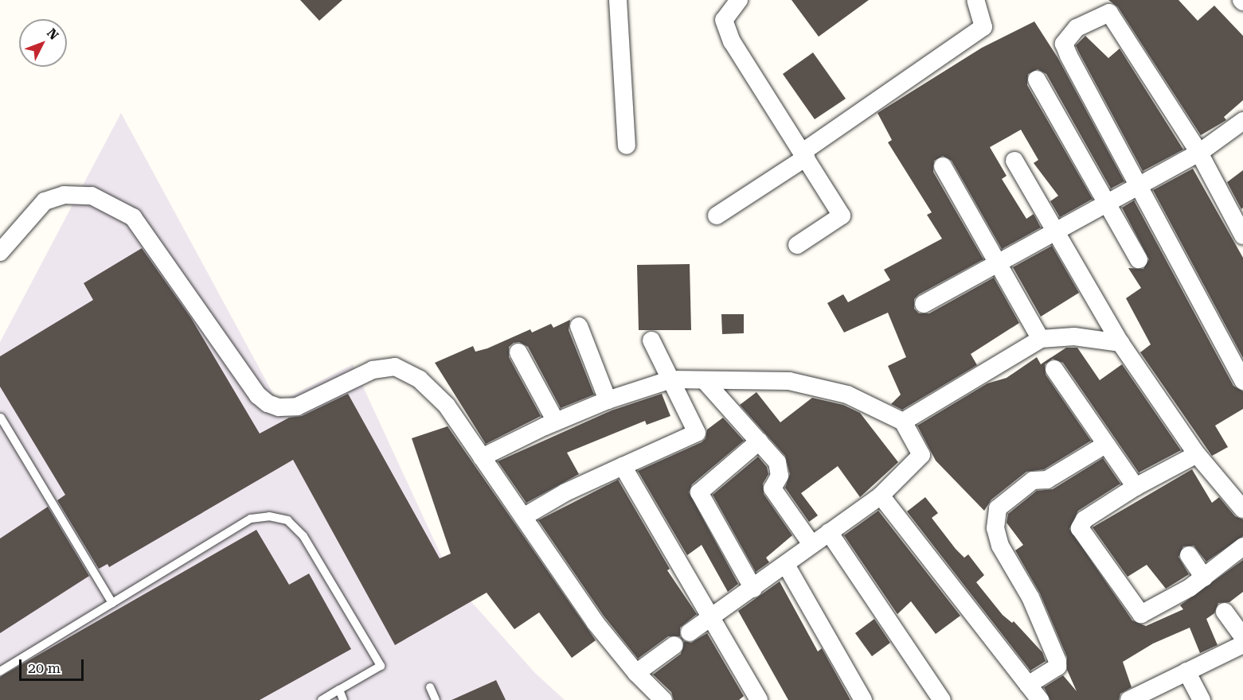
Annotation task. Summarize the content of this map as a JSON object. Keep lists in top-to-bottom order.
{
  "scale_bar": "20 m",
  "north": "top right"
}
